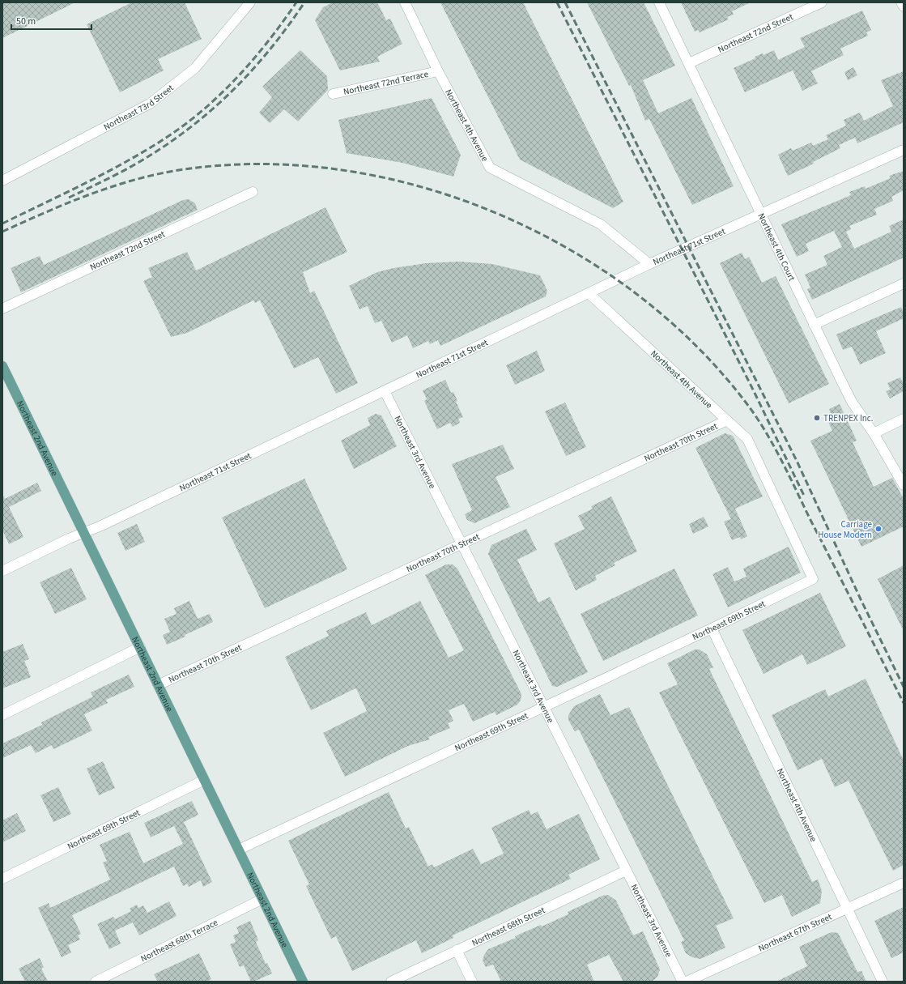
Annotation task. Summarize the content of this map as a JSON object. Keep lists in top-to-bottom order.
{
  "streets": {
    "main road": ["Northeast 2nd Avenue"],
    "street": [
      "Northeast 72nd Street",
      "Northeast 72nd Terrace",
      "Northeast 73rd Street",
      "Northeast 4th Avenue",
      "Northeast 71st Street",
      "Northeast 4th Court",
      "Northeast 70th Street",
      "Northeast 3rd Avenue",
      "Northeast 69th Street",
      "Northeast 68th Street",
      "Northeast 67th Street",
      "Northeast 68th Terrace"
    ]
  },
  "crossings": [
    ["Northeast 72nd Street", "Northeast 4th Court"],
    ["Northeast 72nd Terrace", "Northeast 4th Avenue"],
    ["Northeast 4th Avenue", "Northeast 71st Street"],
    ["Northeast 4th Avenue", "Northeast 70th Street"],
    ["Northeast 4th Avenue", "Northeast 69th Street"],
    ["Northeast 4th Avenue", "Northeast 67th Street"],
    ["Northeast 71st Street", "Northeast 4th Court"],
    ["Northeast 71st Street", "Northeast 2nd Avenue"],
    ["Northeast 71st Street", "Northeast 3rd Avenue"],
    ["Northeast 2nd Avenue", "Northeast 70th Street"],
    ["Northeast 2nd Avenue", "Northeast 69th Street"],
    ["Northeast 2nd Avenue", "Northeast 68th Terrace"],
    ["Northeast 70th Street", "Northeast 3rd Avenue"],
    ["Northeast 3rd Avenue", "Northeast 69th Street"],
    ["Northeast 3rd Avenue", "Northeast 68th Street"]
  ],
  "places": ["TRENPEX Inc.", "Carriage House Modern"],
  "scale_bar": "50 m"
}
